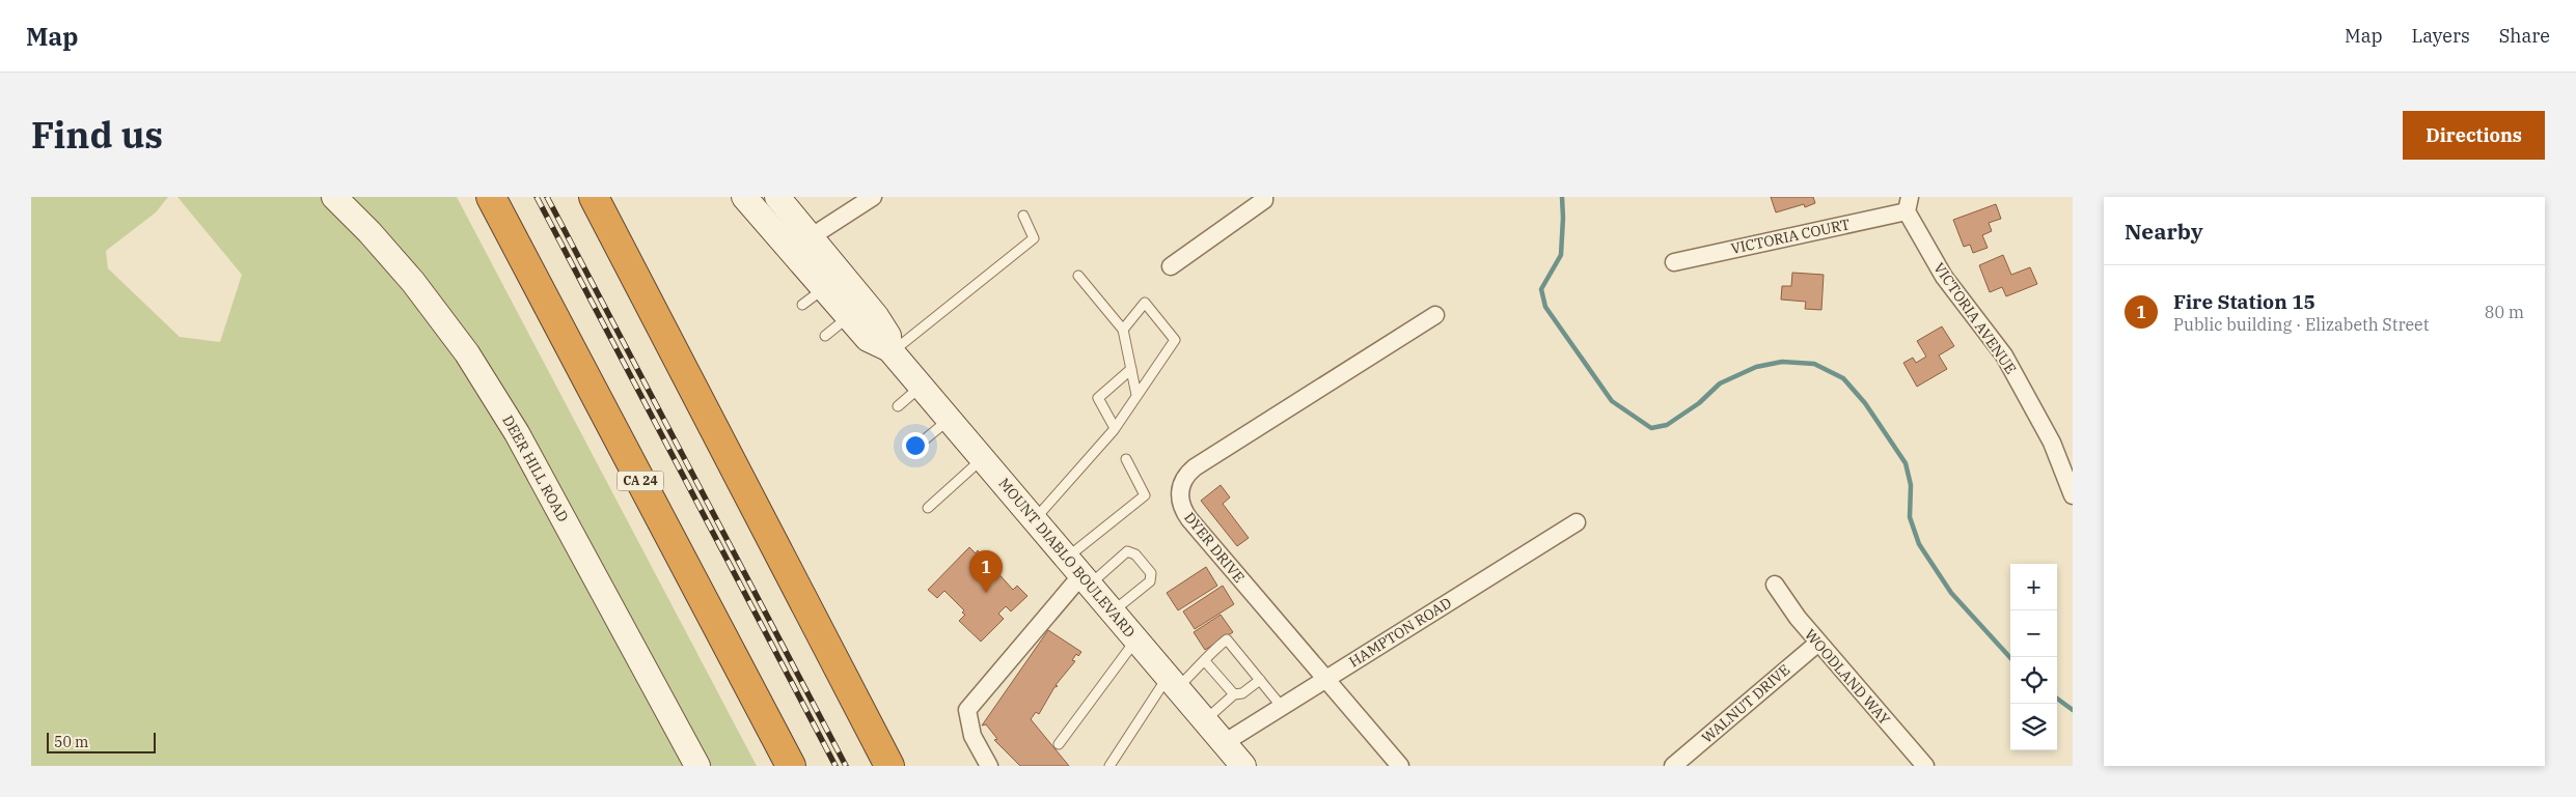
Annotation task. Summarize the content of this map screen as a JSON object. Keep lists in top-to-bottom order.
{
  "streets": {
    "highway": ["CA 24"],
    "main road": ["DEER HILL ROAD", "MOUNT DIABLO BOULEVARD"],
    "street": [
      "VICTORIA COURT",
      "VICTORIA AVENUE",
      "DYER DRIVE",
      "HAMPTON ROAD",
      "WOODLAND WAY",
      "WALNUT DRIVE"
    ]
  },
  "crossings": [
    ["VICTORIA COURT", "VICTORIA AVENUE"],
    ["DYER DRIVE", "HAMPTON ROAD"],
    ["MOUNT DIABLO BOULEVARD", "HAMPTON ROAD"],
    ["WOODLAND WAY", "WALNUT DRIVE"]
  ],
  "scale_bar": "50 m",
  "page": {
    "header": "Map",
    "nav": ["Map", "Layers", "Share"],
    "title": "Find us",
    "buttons": "Directions",
    "heading": "Nearby",
    "list": [
      {
        "mark": "1",
        "name": "Fire Station 15",
        "note": "Public building · Elizabeth Street",
        "value": "80 m"
      }
    ],
    "pins": "1",
    "map_buttons": ["+", "−"],
    "scale": "50 m"
  }
}
